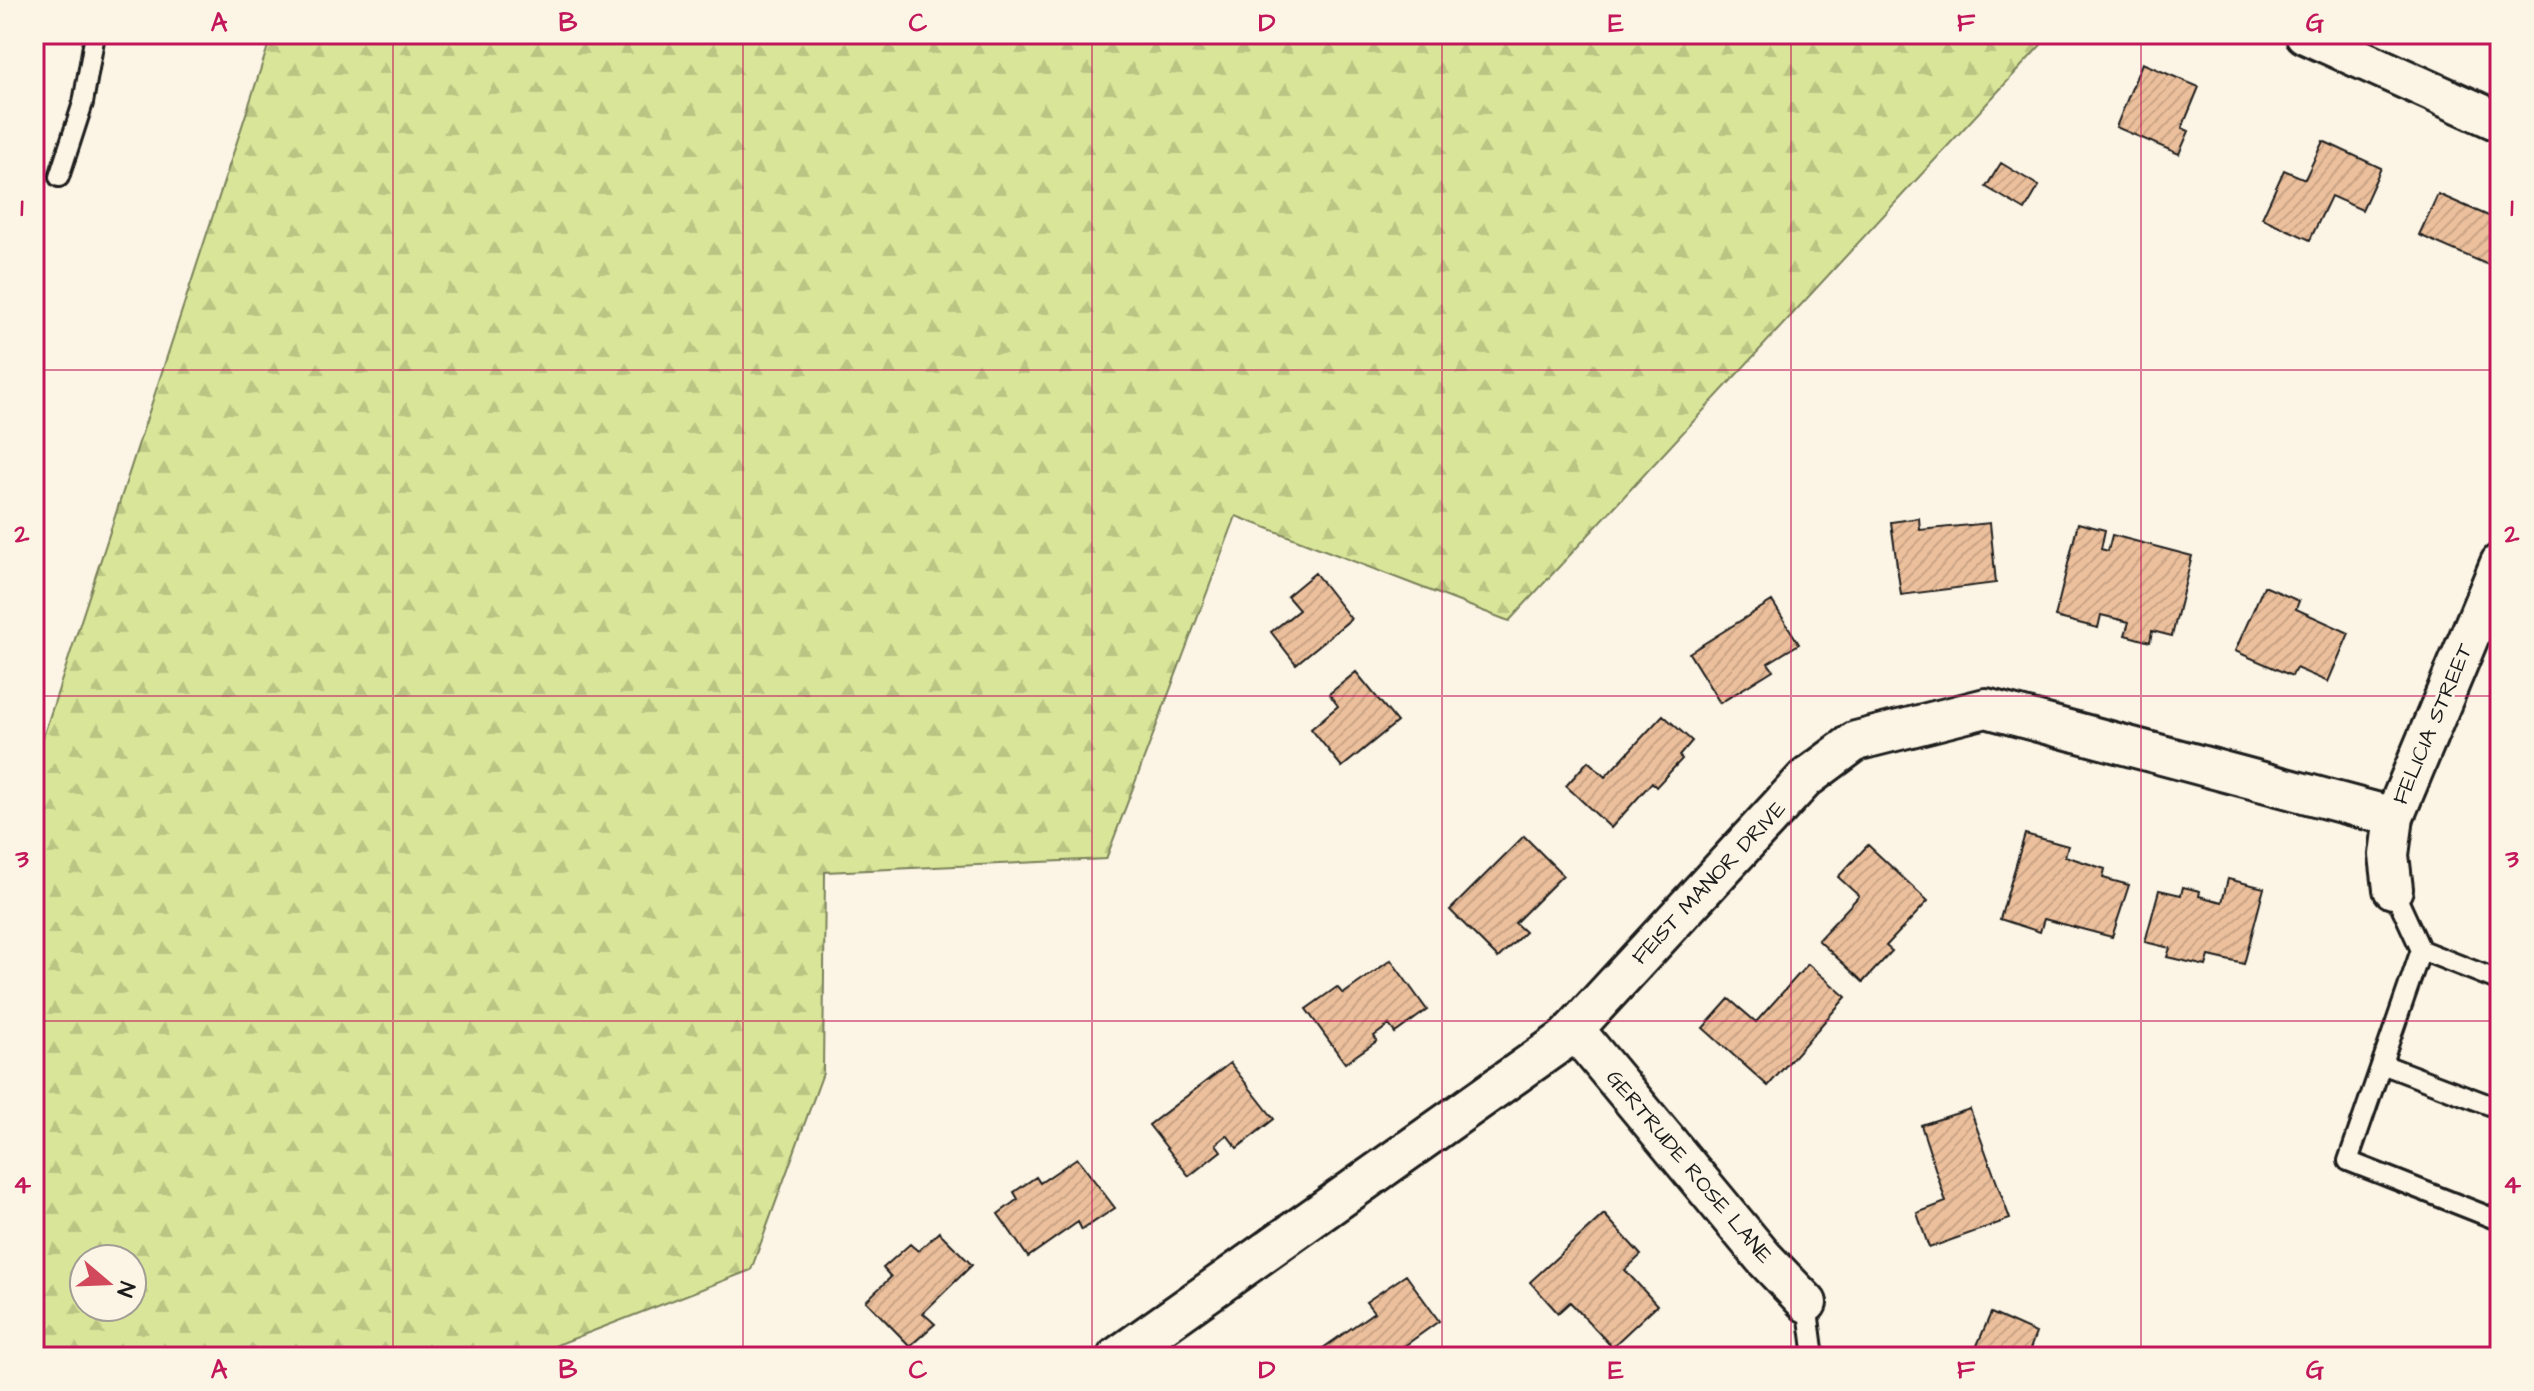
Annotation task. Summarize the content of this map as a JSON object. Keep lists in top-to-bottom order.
{
  "streets": {
    "street": ["FELICIA STREET", "FEIST MANOR DRIVE", "GERTRUDE ROSE LANE"]
  },
  "crossings": [
    ["FELICIA STREET", "FEIST MANOR DRIVE"],
    ["FEIST MANOR DRIVE", "GERTRUDE ROSE LANE"]
  ],
  "north": "right",
  "grid": {
    "columns": [
      "A",
      "B",
      "C",
      "D",
      "E",
      "F",
      "G"
    ],
    "rows": [
      "1",
      "2",
      "3",
      "4"
    ]
  }
}
